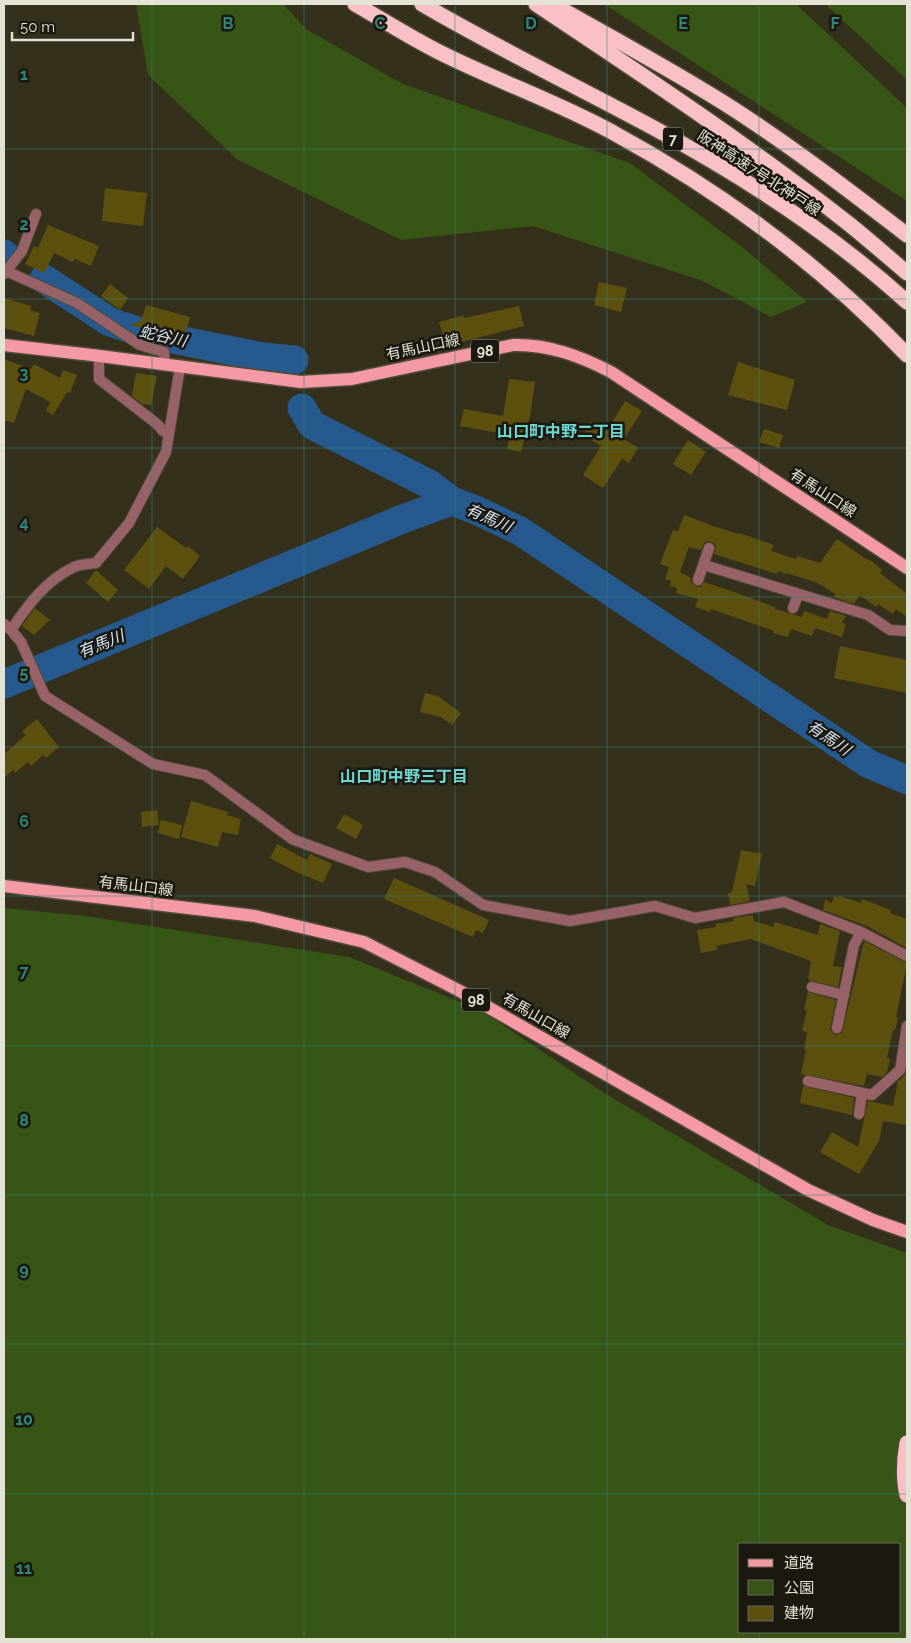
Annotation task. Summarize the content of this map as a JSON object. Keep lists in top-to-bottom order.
{
  "streets": {
    "highway": ["7", "阪神高速7号北神戸線"],
    "main road": ["有馬山口線", "98"]
  },
  "districts": ["山口町中野二丁目", "山口町中野三丁目"],
  "water": ["蛇谷川", "有馬川"],
  "legend": ["道路", "公園", "建物"],
  "scale_bar": "50 m",
  "grid": {
    "columns": [
      "B",
      "C",
      "D",
      "E",
      "F"
    ],
    "rows": [
      "1",
      "2",
      "3",
      "4",
      "5",
      "6",
      "7",
      "8",
      "9",
      "10",
      "11"
    ]
  }
}
